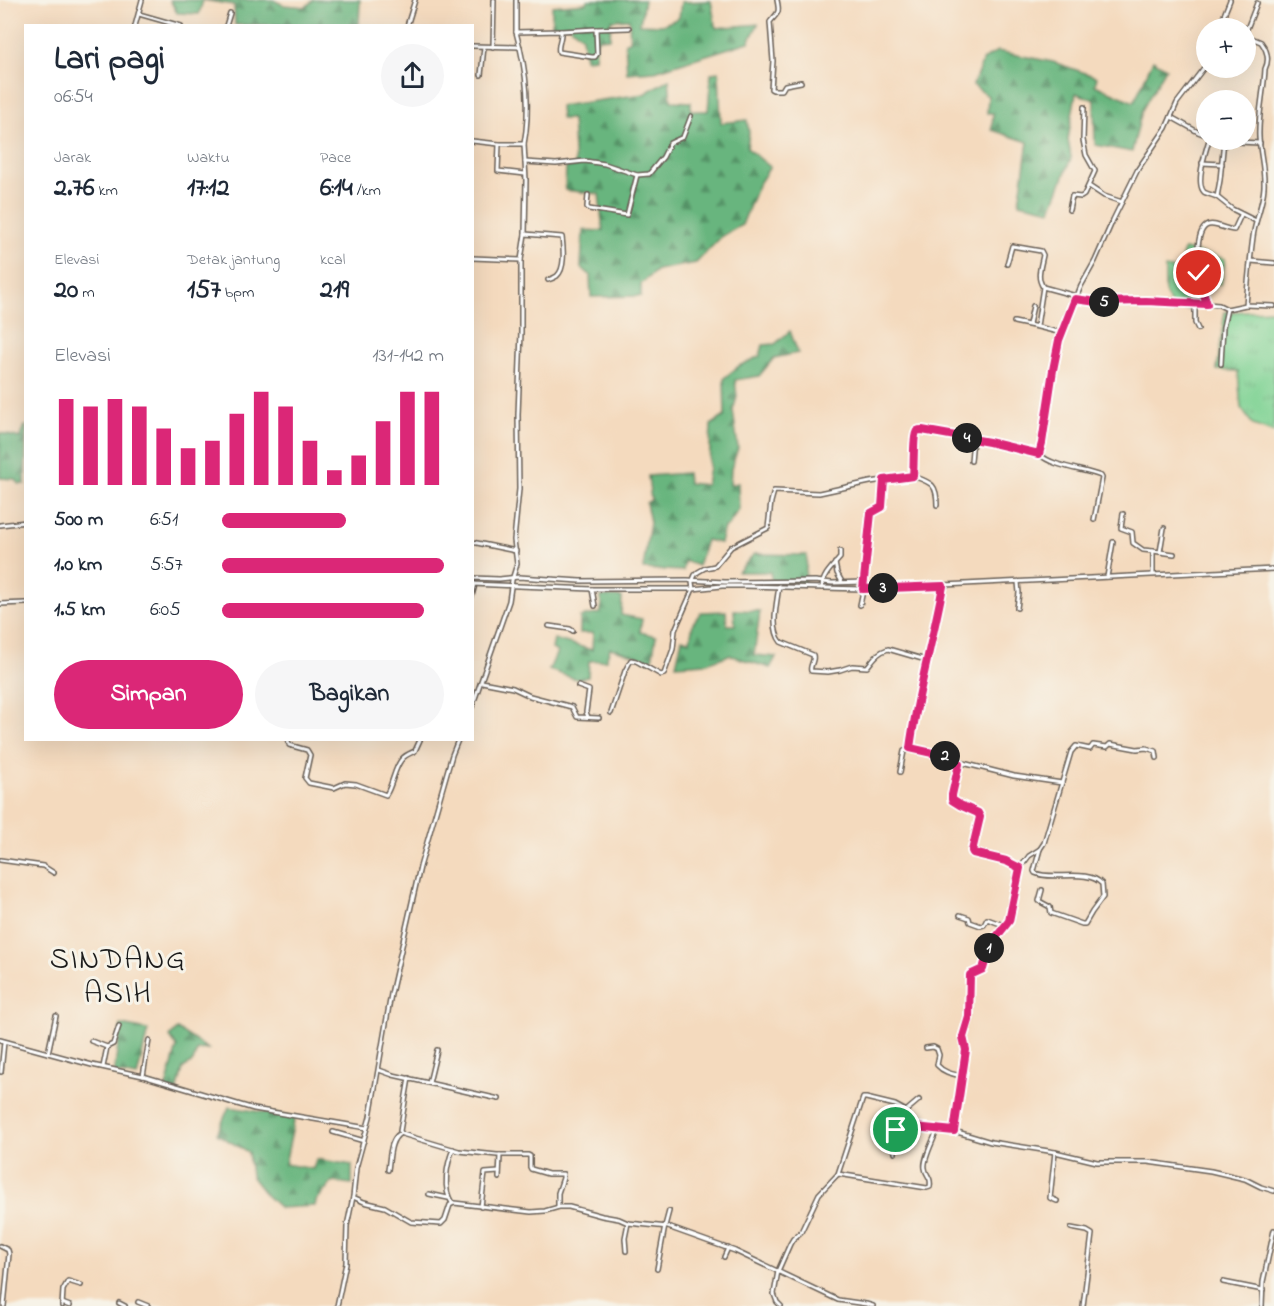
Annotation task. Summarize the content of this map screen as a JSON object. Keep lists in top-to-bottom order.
{
  "districts": ["SINDANG ASIH"],
  "page": {
    "map_buttons": ["+", "−"],
    "heading": ["Lari pagi", "06:54"],
    "stats": [
      ["Jarak", "2.76 km"],
      ["Waktu", "17:12"],
      ["Pace", "6:14 /km"],
      ["Elevasi", "20 m"],
      ["Detak jantung", "157 bpm"],
      ["kcal", "219"]
    ],
    "pins": [
      "5",
      "4",
      "3",
      "2",
      "1"
    ],
    "chart": ["Elevasi", "131–142 m"],
    "list": [
      {
        "name": "500 m",
        "note": "6:51"
      },
      {
        "name": "1.0 km",
        "note": "5:57"
      },
      {
        "name": "1.5 km",
        "note": "6:05"
      }
    ],
    "buttons": ["Simpan", "Bagikan"]
  }
}
